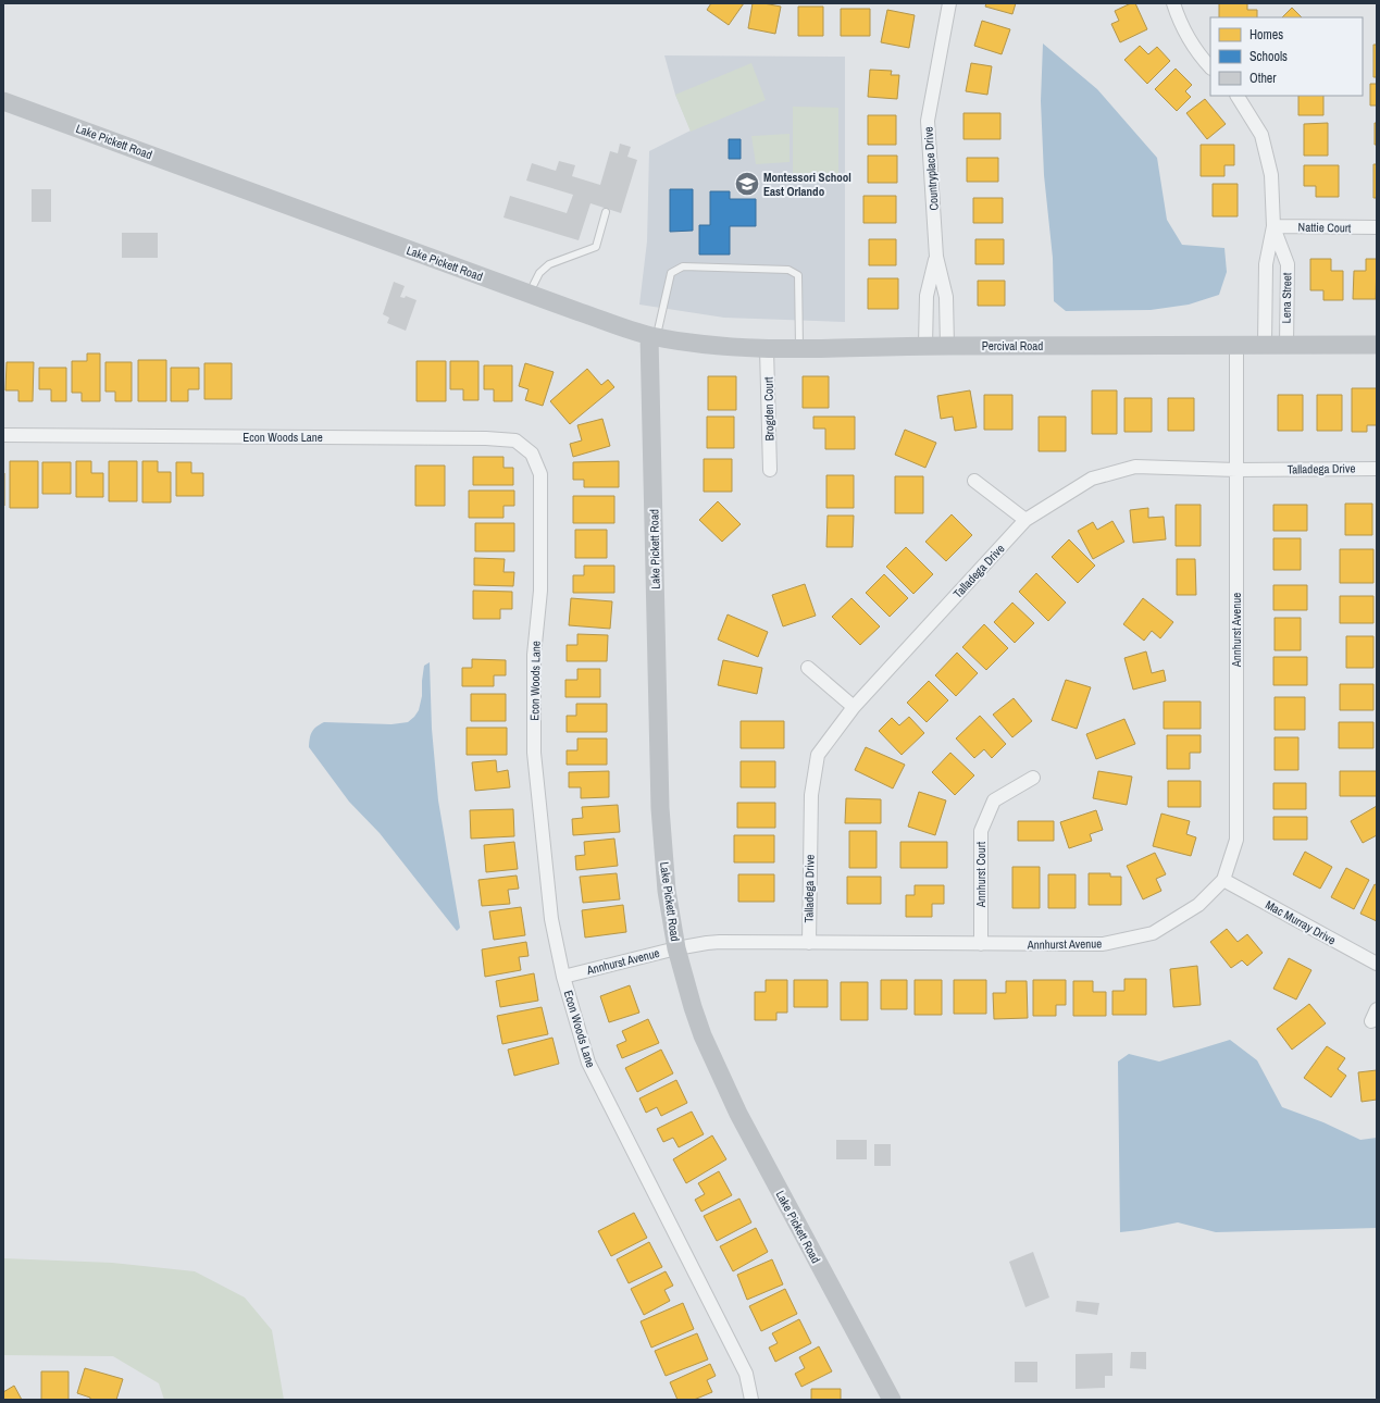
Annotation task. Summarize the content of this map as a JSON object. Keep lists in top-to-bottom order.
{
  "streets": {
    "main road": ["Lake Pickett Road", "Percival Road"],
    "street": [
      "Countryplace Drive",
      "Nattie Court",
      "Lena Street",
      "Brogden Court",
      "Econ Woods Lane",
      "Talladega Drive",
      "Annhurst Avenue",
      "Annhurst Court",
      "Mac Murray Drive"
    ]
  },
  "crossings": [
    ["Lake Pickett Road", "Percival Road"],
    ["Lake Pickett Road", "Annhurst Avenue"],
    ["Countryplace Drive", "Percival Road"],
    ["Nattie Court", "Lena Street"],
    ["Lena Street", "Percival Road"],
    ["Percival Road", "Brogden Court"],
    ["Percival Road", "Annhurst Avenue"],
    ["Econ Woods Lane", "Annhurst Avenue"],
    ["Talladega Drive", "Annhurst Avenue"],
    ["Annhurst Avenue", "Annhurst Court"],
    ["Annhurst Avenue", "Mac Murray Drive"]
  ],
  "places": {
    "school or university": ["Montessori School East Orlando"]
  },
  "legend": ["Homes", "Schools", "Other"]
}
